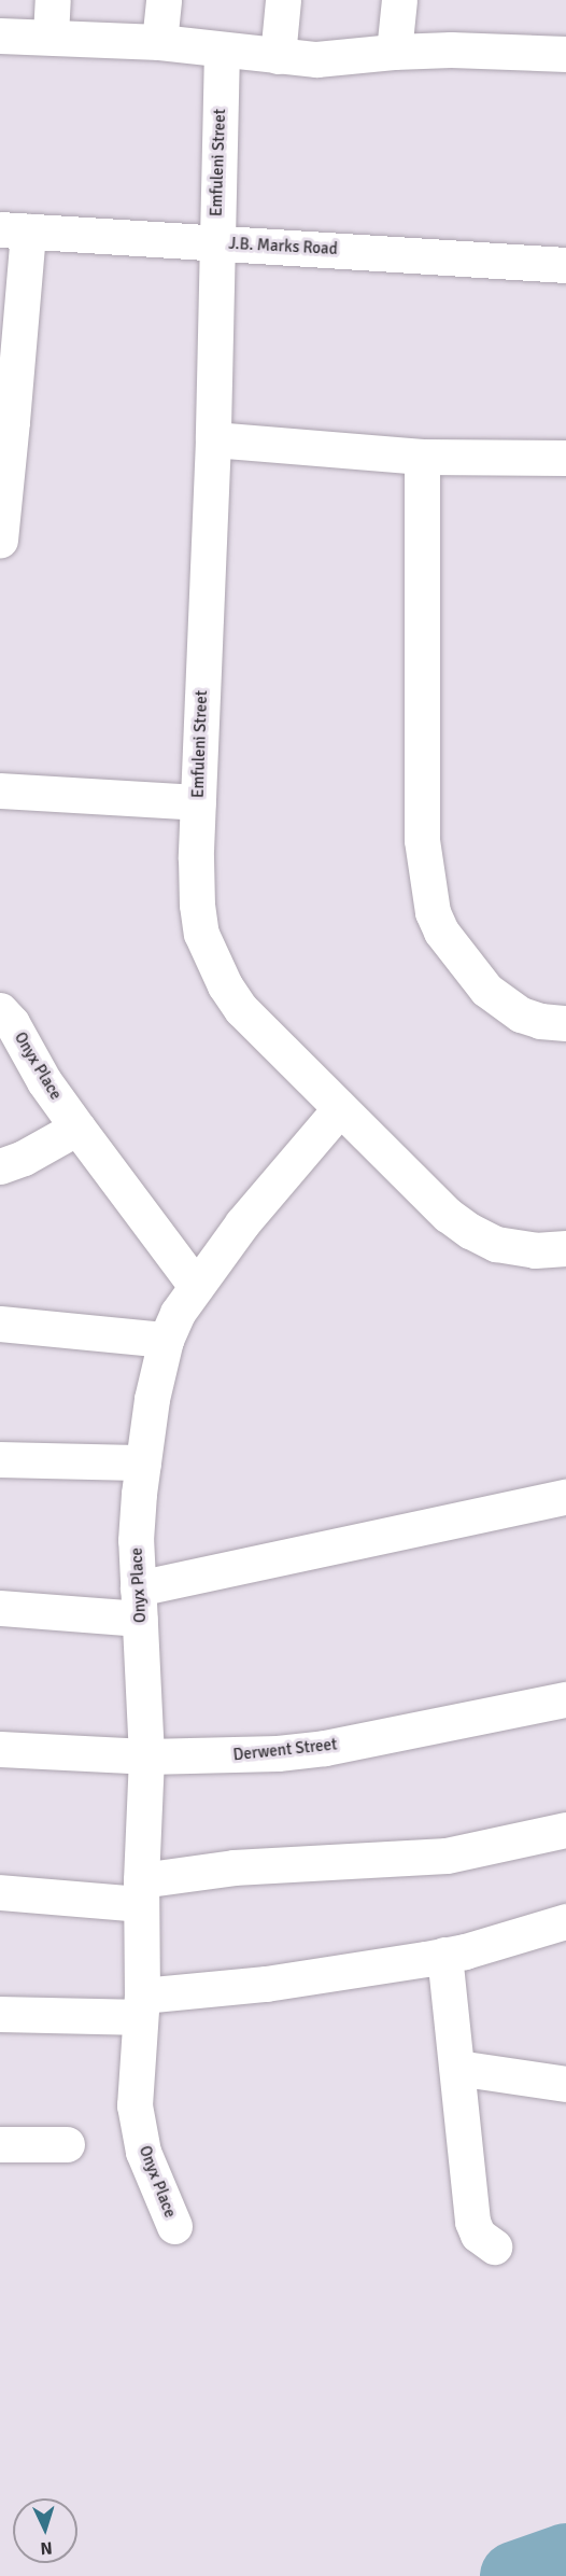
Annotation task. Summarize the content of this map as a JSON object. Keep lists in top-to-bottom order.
{
  "streets": {
    "street": [
      "Emfuleni Street",
      "J.B. Marks Road",
      "Onyx Place",
      "Derwent Street"
    ]
  },
  "crossings": [
    ["Emfuleni Street", "J.B. Marks Road"],
    ["Onyx Place", "Derwent Street"]
  ],
  "north": "bottom"
}
